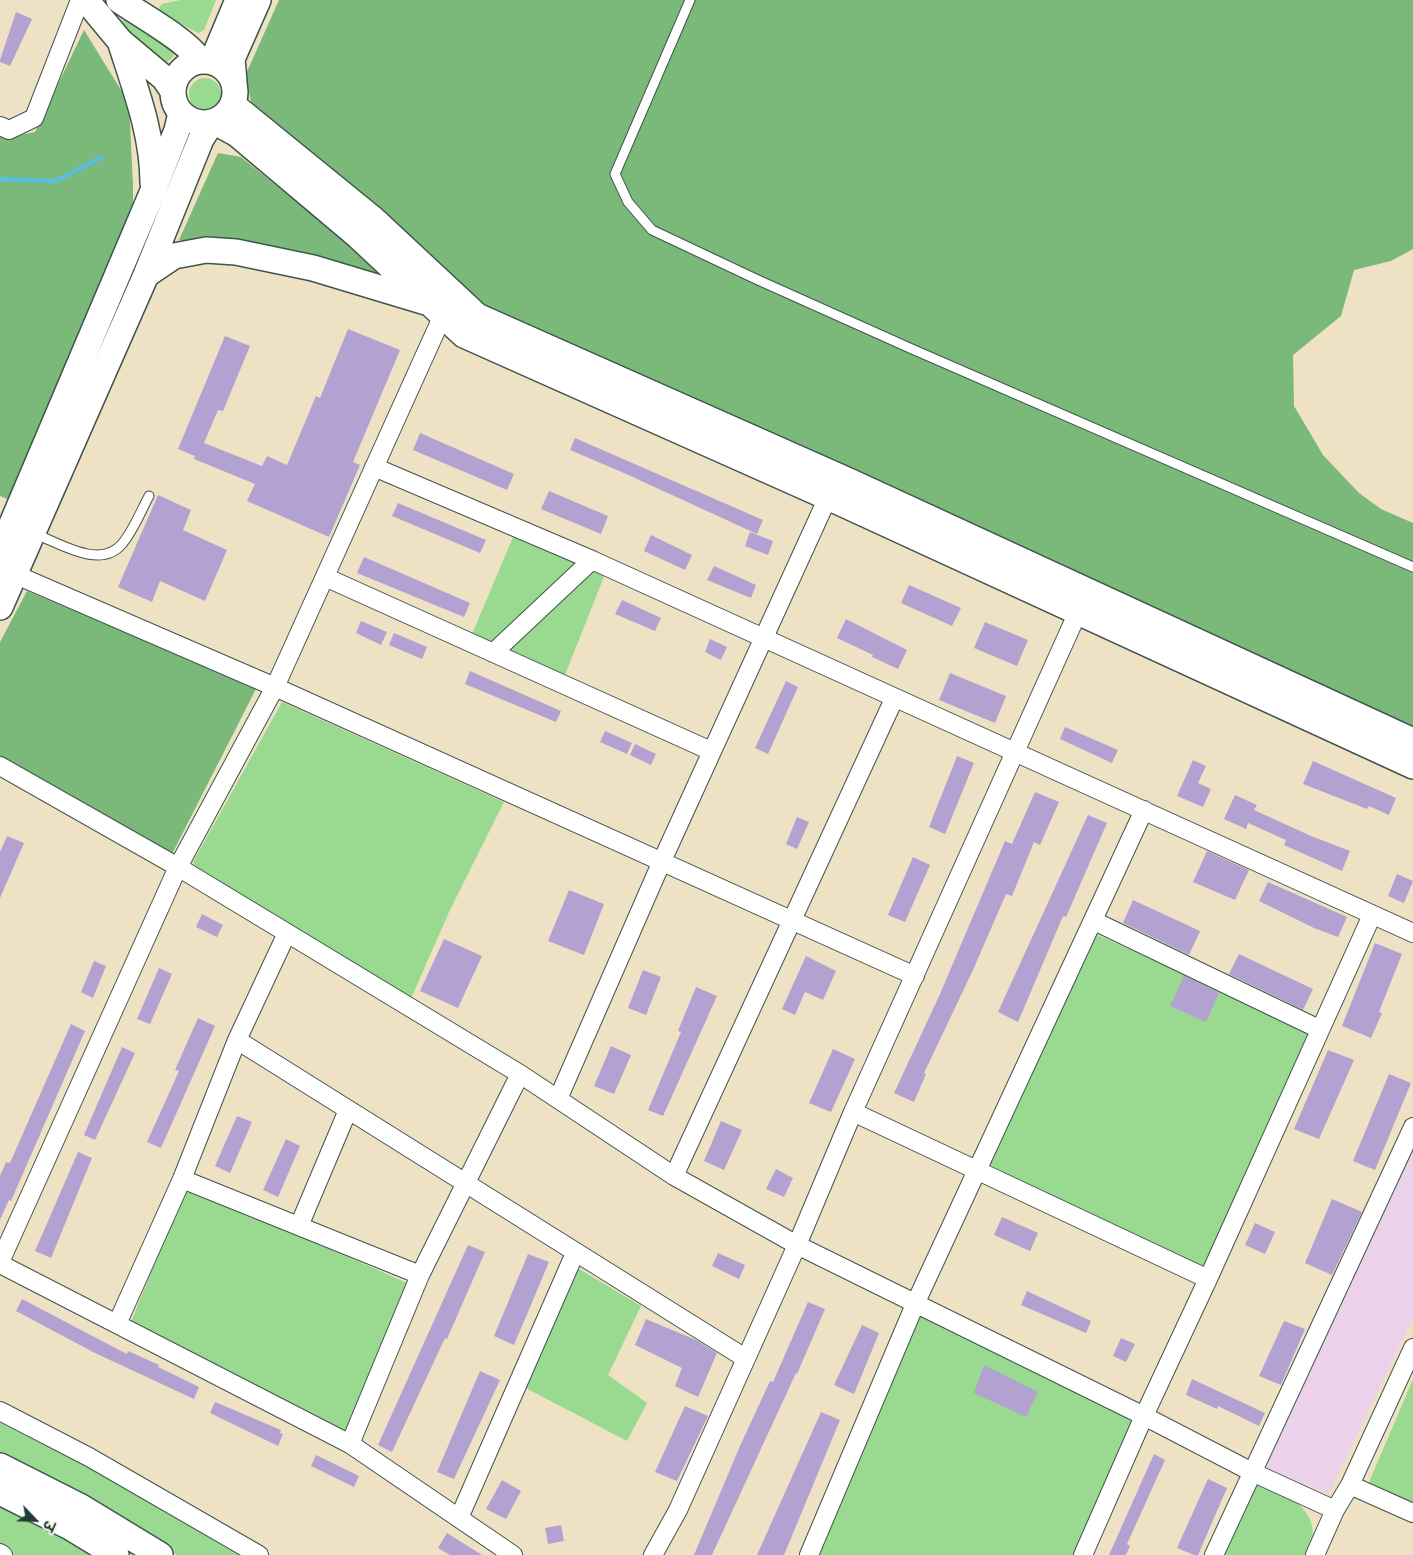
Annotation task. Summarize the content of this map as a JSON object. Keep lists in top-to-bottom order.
{
  "north": "bottom right"
}
